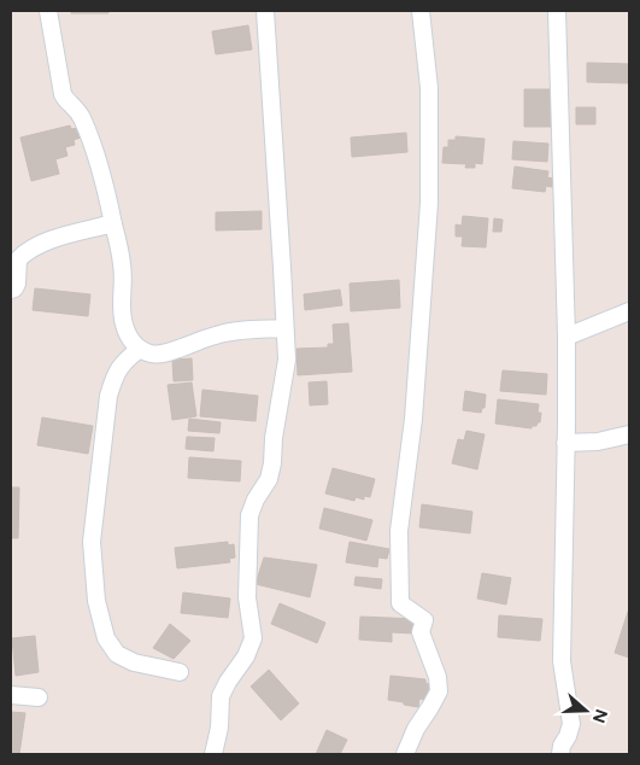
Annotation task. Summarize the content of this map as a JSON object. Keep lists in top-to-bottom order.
{
  "north": "right"
}
